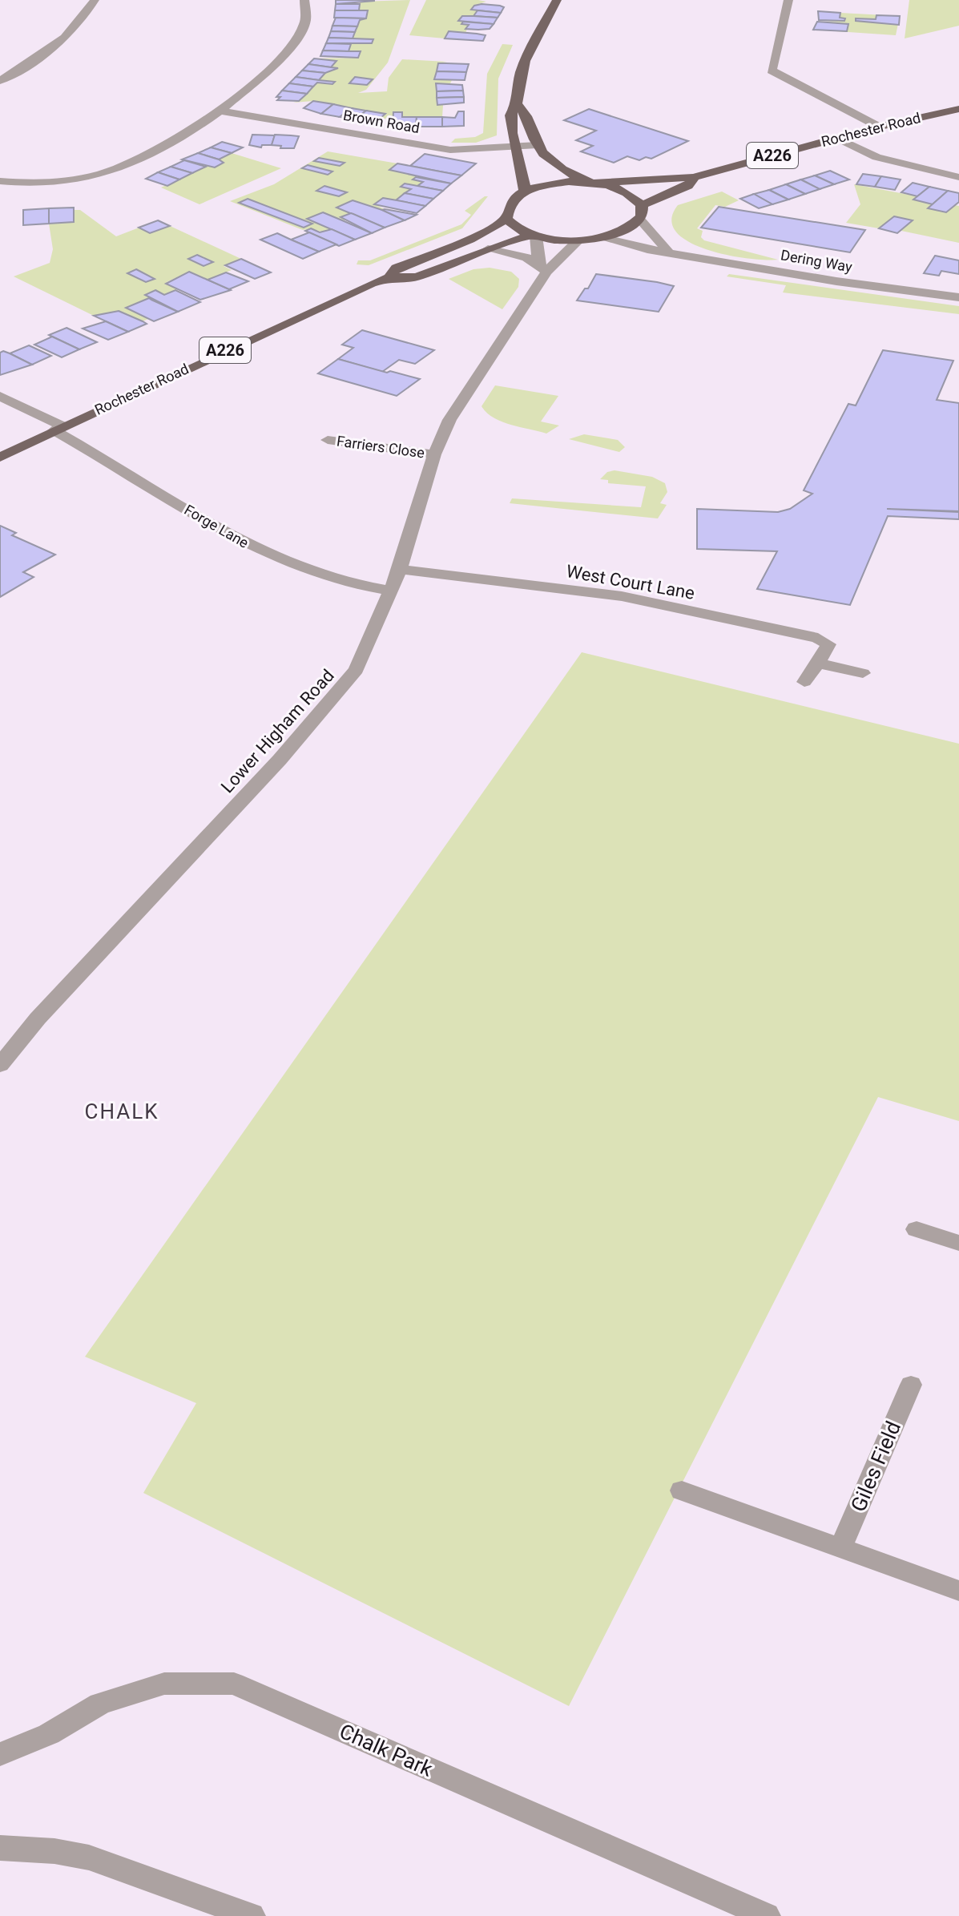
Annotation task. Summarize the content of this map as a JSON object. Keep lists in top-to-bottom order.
{
  "streets": {
    "main road": ["Rochester Road", "A226"],
    "street": [
      "Brown Road",
      "Dering Way",
      "Farriers Close",
      "Forge Lane",
      "West Court Lane",
      "Lower Higham Road",
      "Giles Field",
      "Chalk Park"
    ]
  },
  "crossings": [
    ["Rochester Road", "A226"],
    ["Rochester Road", "Forge Lane"],
    ["A226", "Dering Way"],
    ["A226", "Lower Higham Road"],
    ["Farriers Close", "Lower Higham Road"],
    ["Forge Lane", "Lower Higham Road"],
    ["West Court Lane", "Lower Higham Road"]
  ],
  "districts": ["CHALK"]
}
